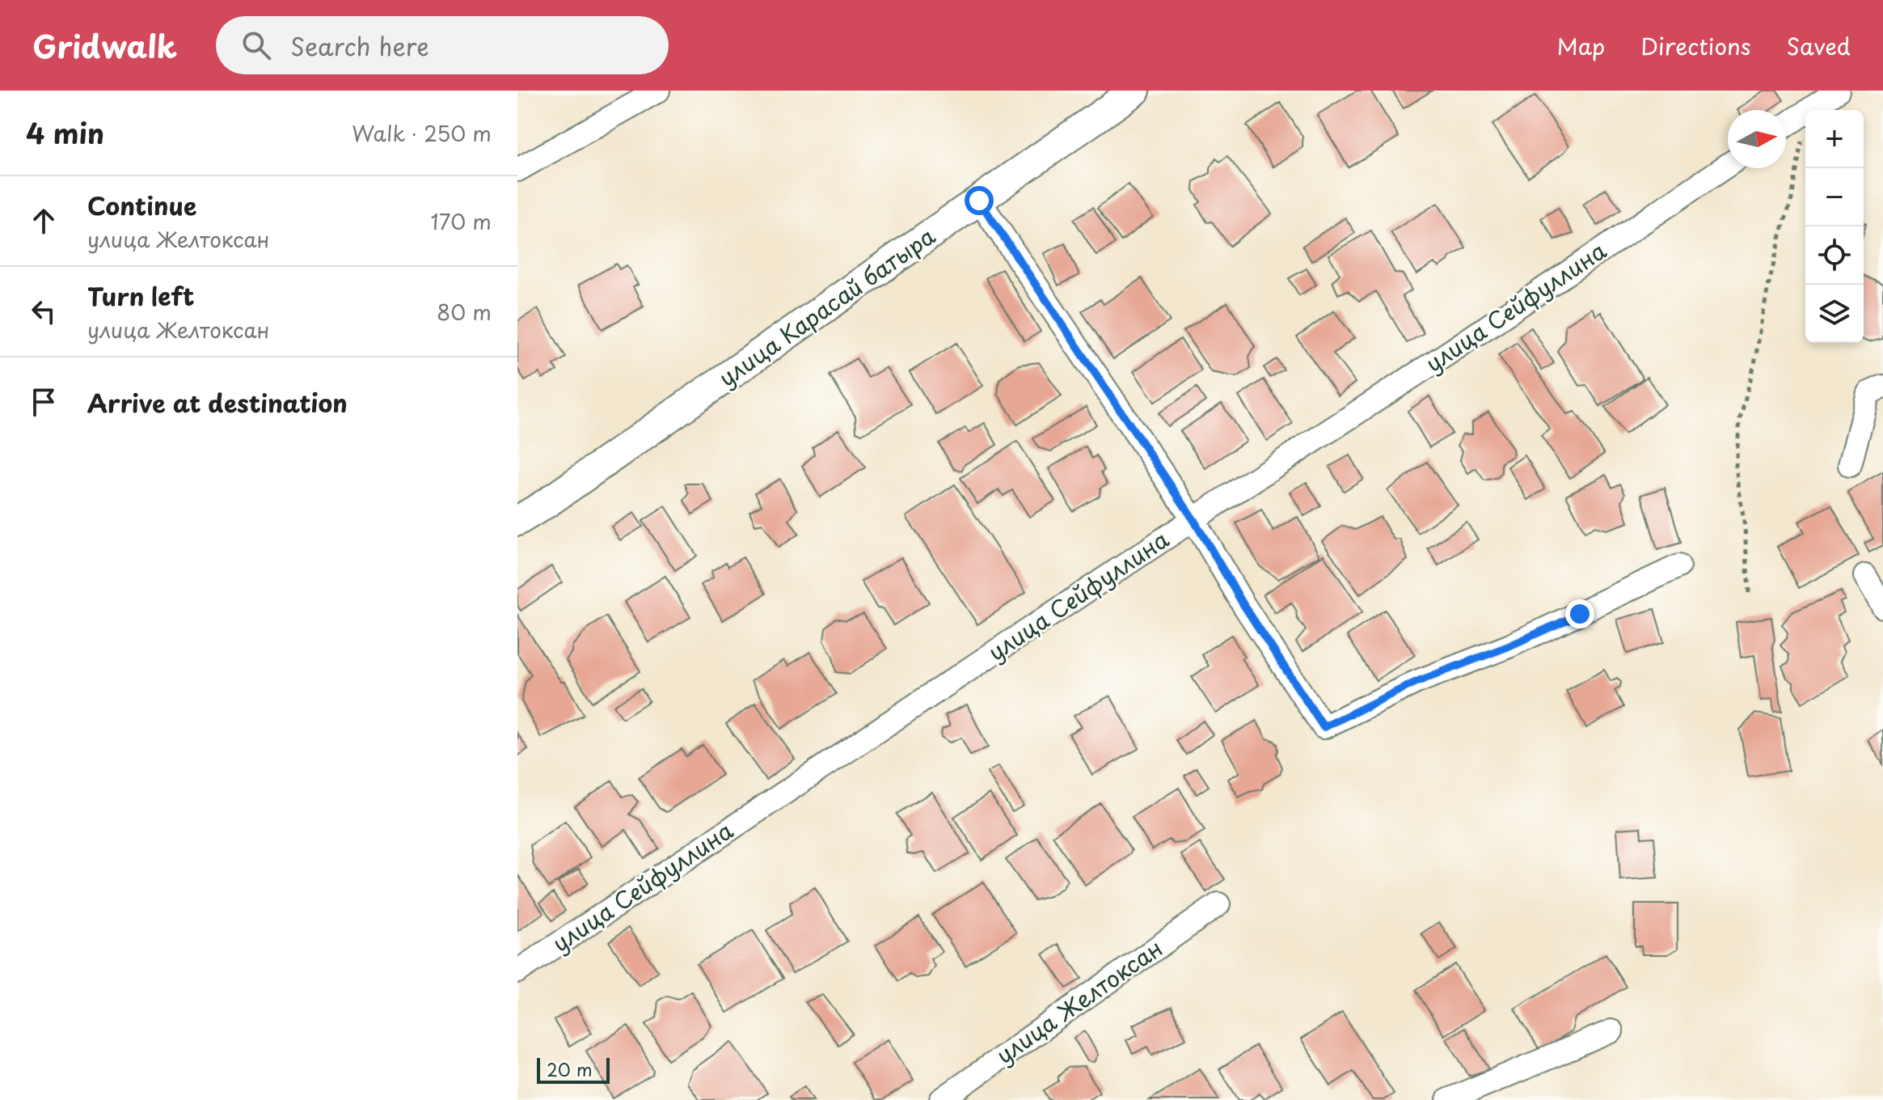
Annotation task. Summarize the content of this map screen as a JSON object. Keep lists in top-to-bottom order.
{
  "streets": {
    "street": ["улица Карасай батыра", "улица Сейфуллина", "улица Желтоксан"]
  },
  "scale_bar": "20 m",
  "north": "right",
  "page": {
    "header": "Gridwalk",
    "search": "Search here",
    "nav": ["Map", "Directions", "Saved"],
    "heading": ["4 min", "Walk · 250 m"],
    "map_buttons": ["+", "−"],
    "list": [
      ["Continue", "улица Желтоксан", "170 m"],
      ["Turn left", "улица Желтоксан", "80 m"],
      "Arrive at destination"
    ],
    "scale": "20 m"
  }
}
